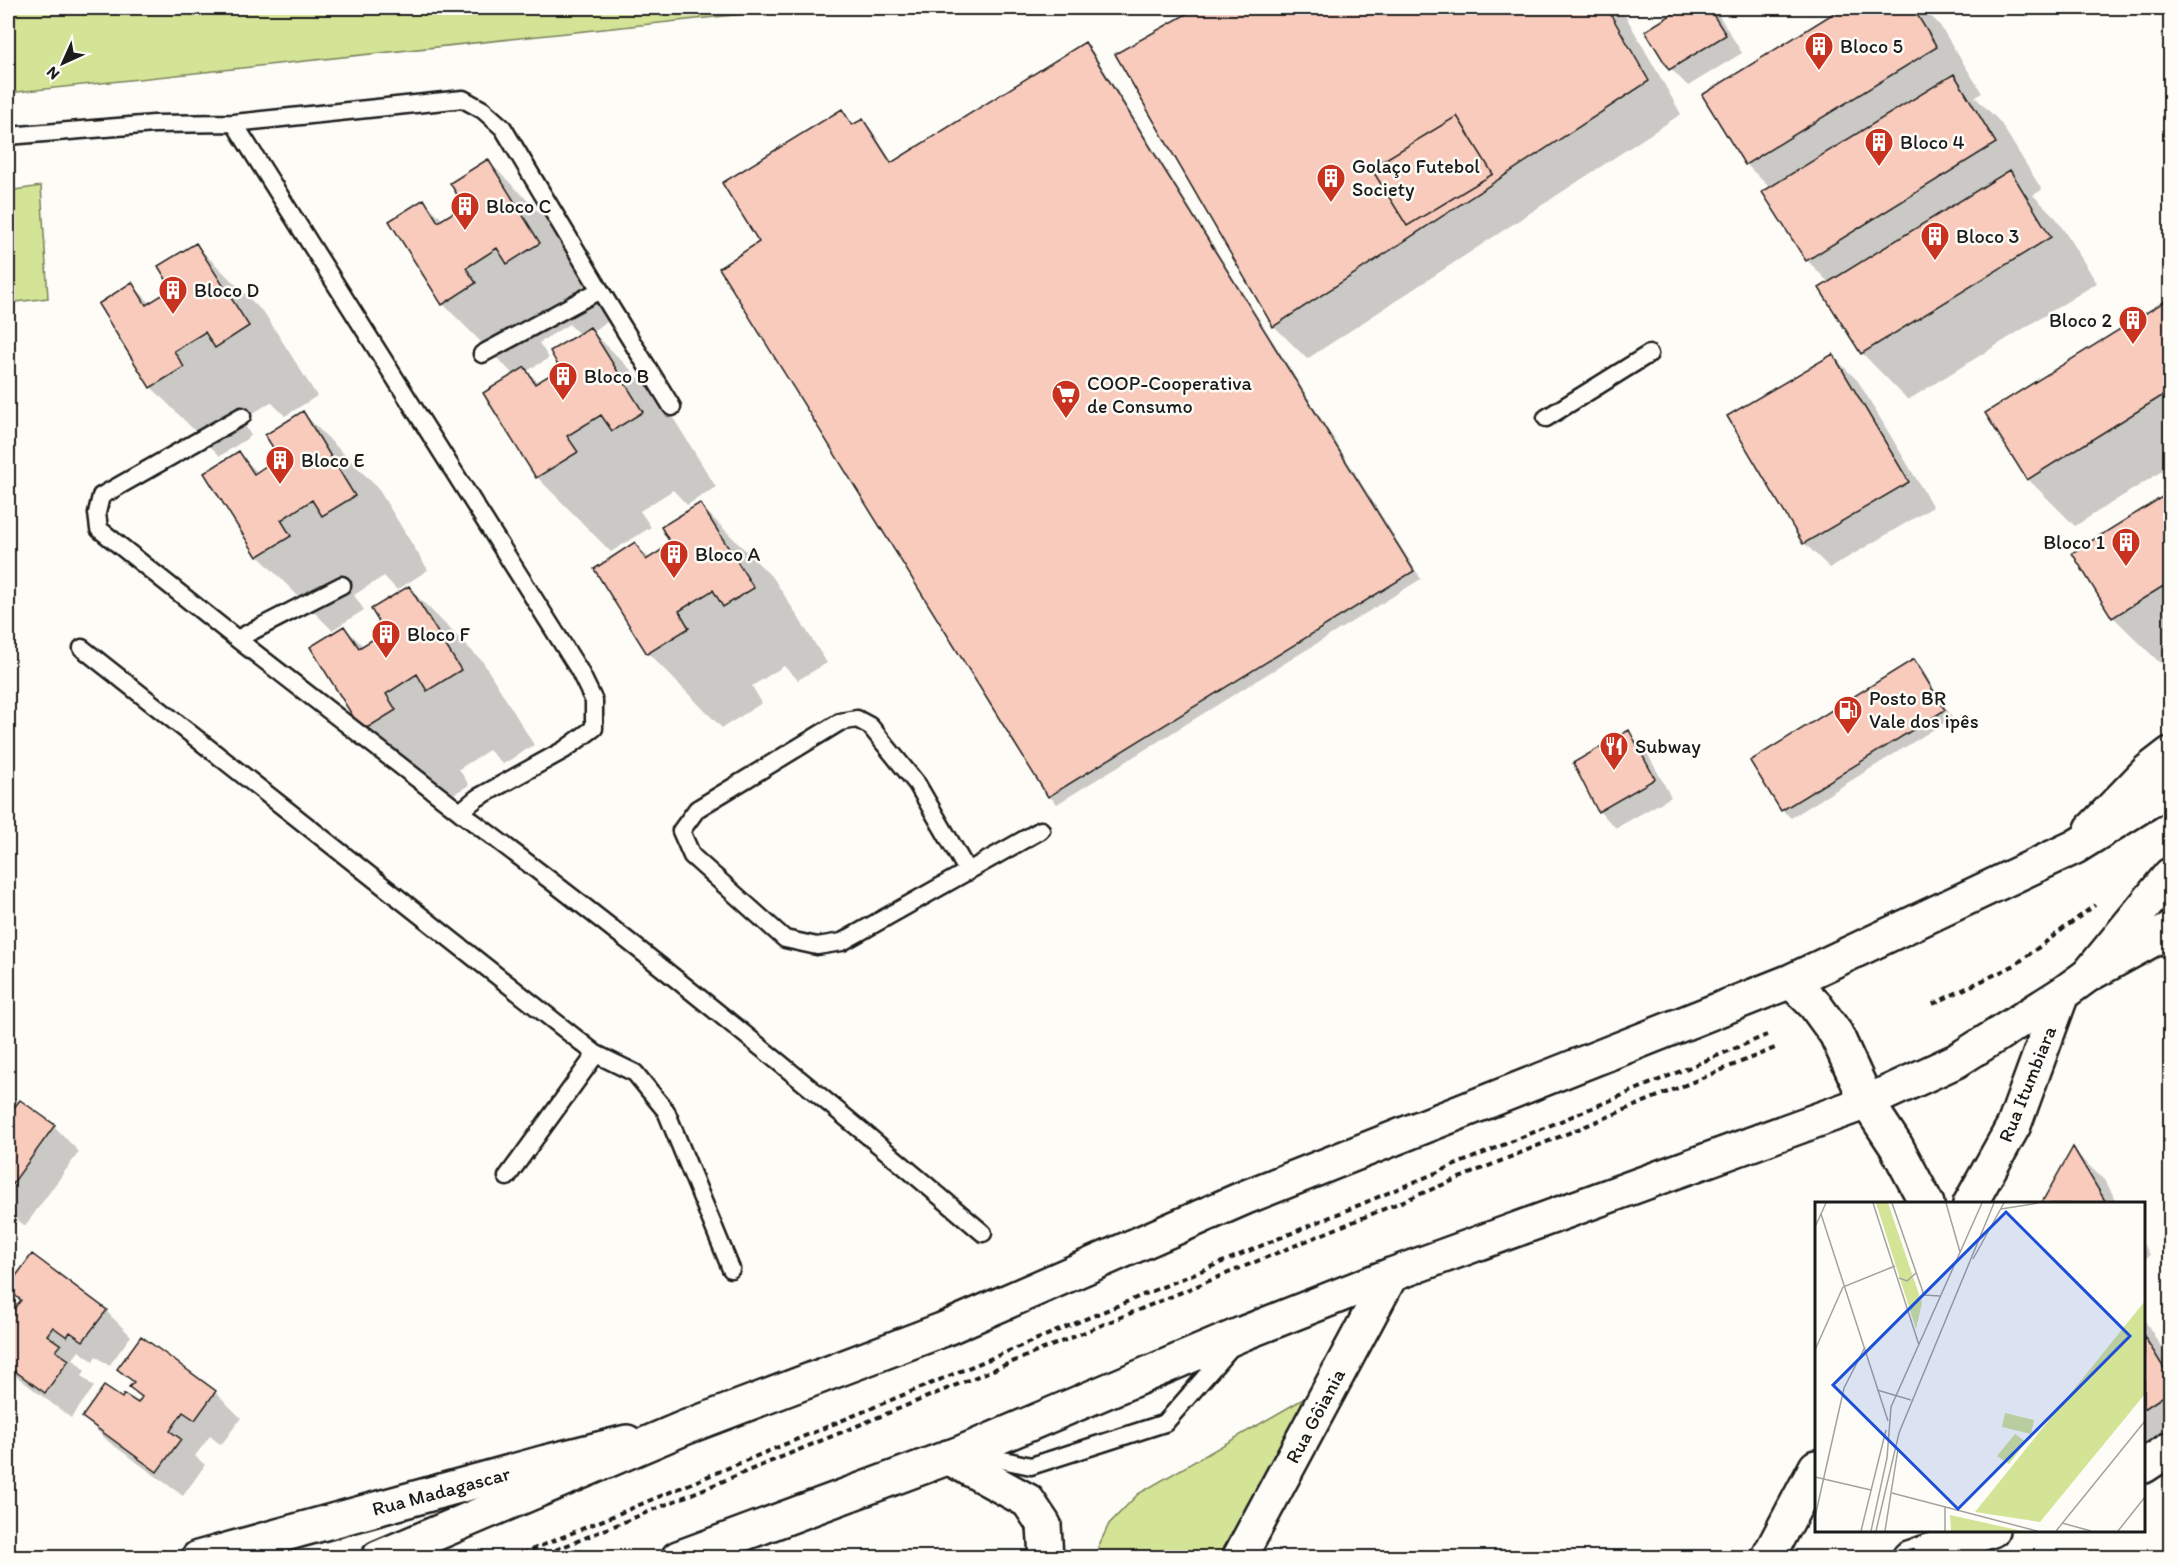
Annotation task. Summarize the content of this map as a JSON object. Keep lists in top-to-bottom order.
{
  "streets": {
    "main road": ["Rua Itumbiara", "Rua Gôiania", "Rua Madagascar"]
  },
  "places": {
    "building": [
      "Bloco 5",
      "Bloco 4",
      "Golaço Futebol Society",
      "Bloco C",
      "Bloco 3",
      "Bloco D",
      "Bloco 2",
      "Bloco B",
      "Bloco E",
      "Bloco 1",
      "Bloco A",
      "Bloco F"
    ],
    "supermarket": ["COOP-Cooperativa de Consumo"],
    "fuel station": ["Posto BR Vale dos ipês"],
    "restaurant": ["Subway"]
  },
  "north": "bottom left"
}
